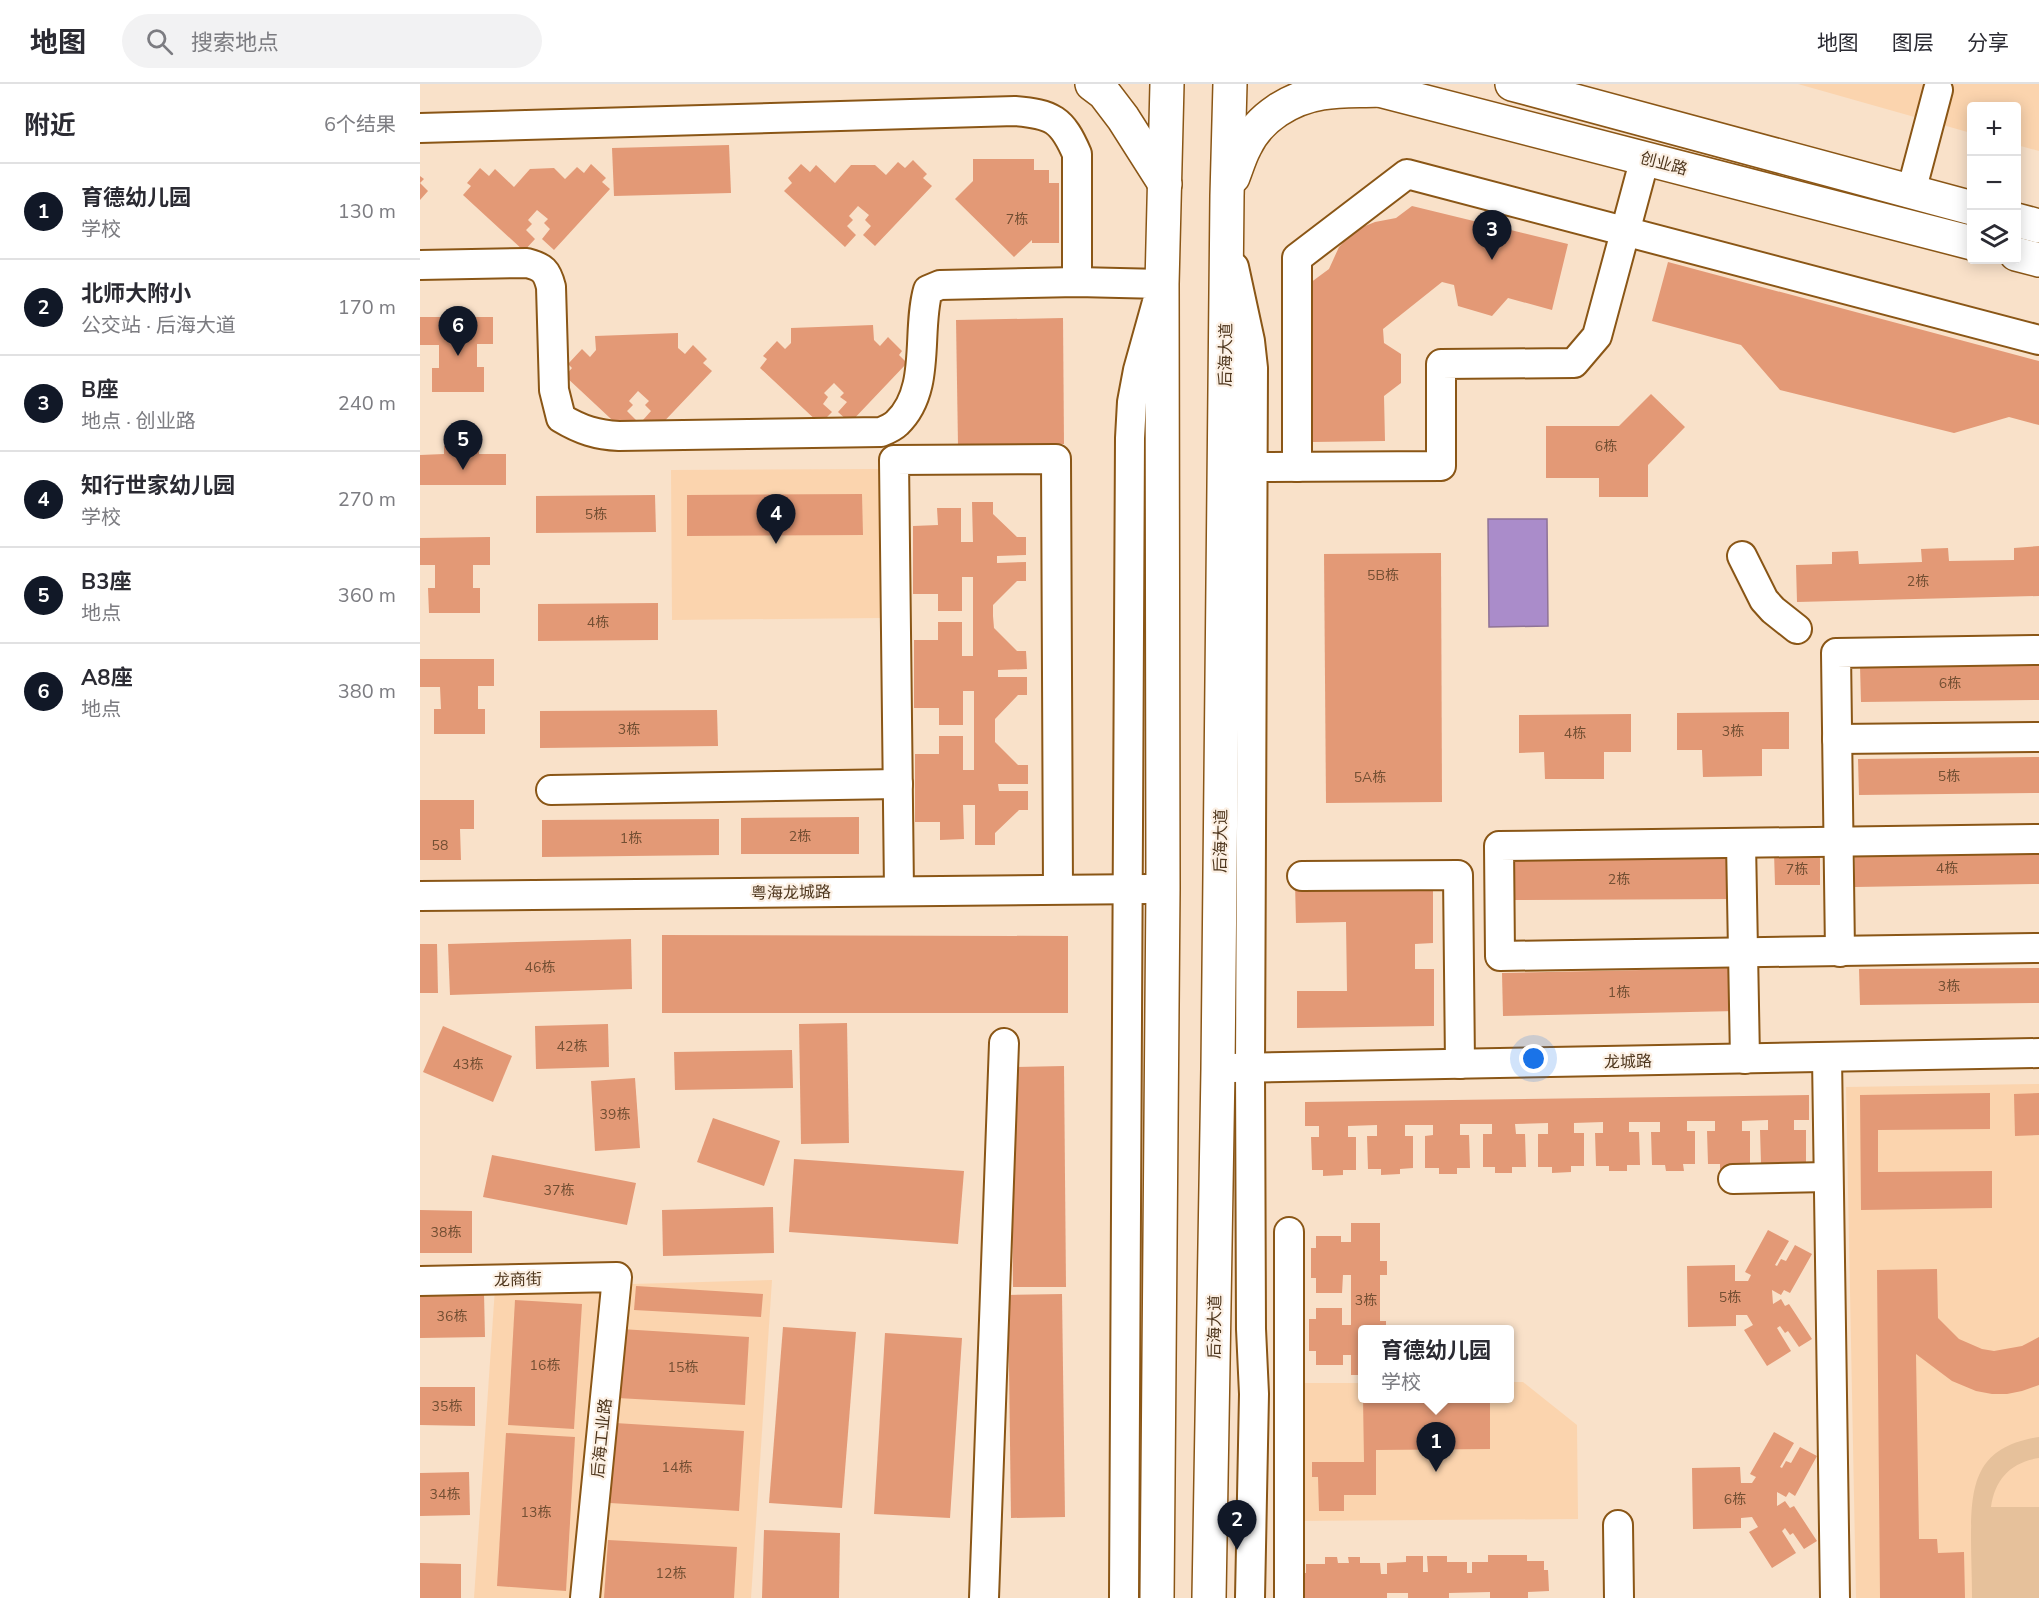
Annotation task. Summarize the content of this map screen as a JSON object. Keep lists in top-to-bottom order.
{
  "streets": {
    "main road": ["创业路", "后海大道"],
    "street": [
      "粤海龙城路",
      "龙城路",
      "龙商街",
      "后海工业路"
    ]
  },
  "crossings": [
    ["创业路", "后海大道"],
    ["后海大道", "龙城路"],
    ["龙商街", "后海工业路"]
  ],
  "house_numbers": [
    "7栋",
    "6栋",
    "5栋",
    "5B栋",
    "2栋",
    "4栋",
    "6栋",
    "3栋",
    "3栋",
    "4栋",
    "5栋",
    "5A栋",
    "2栋",
    "1栋",
    "58",
    "4栋",
    "7栋",
    "2栋",
    "46栋",
    "3栋",
    "1栋",
    "42栋",
    "43栋",
    "39栋",
    "37栋",
    "38栋",
    "5栋",
    "3栋",
    "36栋",
    "16栋",
    "15栋",
    "35栋",
    "14栋",
    "34栋",
    "6栋",
    "13栋",
    "12栋"
  ],
  "page": {
    "header": "地图",
    "search": "搜索地点",
    "nav": ["地图", "图层", "分享"],
    "heading": ["附近", "6个结果"],
    "map_buttons": ["+", "−"],
    "list": [
      {
        "mark": "1",
        "name": "育德幼儿园",
        "note": "学校",
        "value": "130 m"
      },
      {
        "mark": "2",
        "name": "北师大附小",
        "note": "公交站 · 后海大道",
        "value": "170 m"
      },
      {
        "mark": "3",
        "name": "B座",
        "note": "地点 · 创业路",
        "value": "240 m"
      },
      {
        "mark": "4",
        "name": "知行世家幼儿园",
        "note": "学校",
        "value": "270 m"
      },
      {
        "mark": "5",
        "name": "B3座",
        "note": "地点",
        "value": "360 m"
      },
      {
        "mark": "6",
        "name": "A8座",
        "note": "地点",
        "value": "380 m"
      }
    ],
    "pins": [
      "3",
      "6",
      "5",
      "4",
      "1",
      "2"
    ],
    "popup": ["育德幼儿园", "学校"]
  }
}
